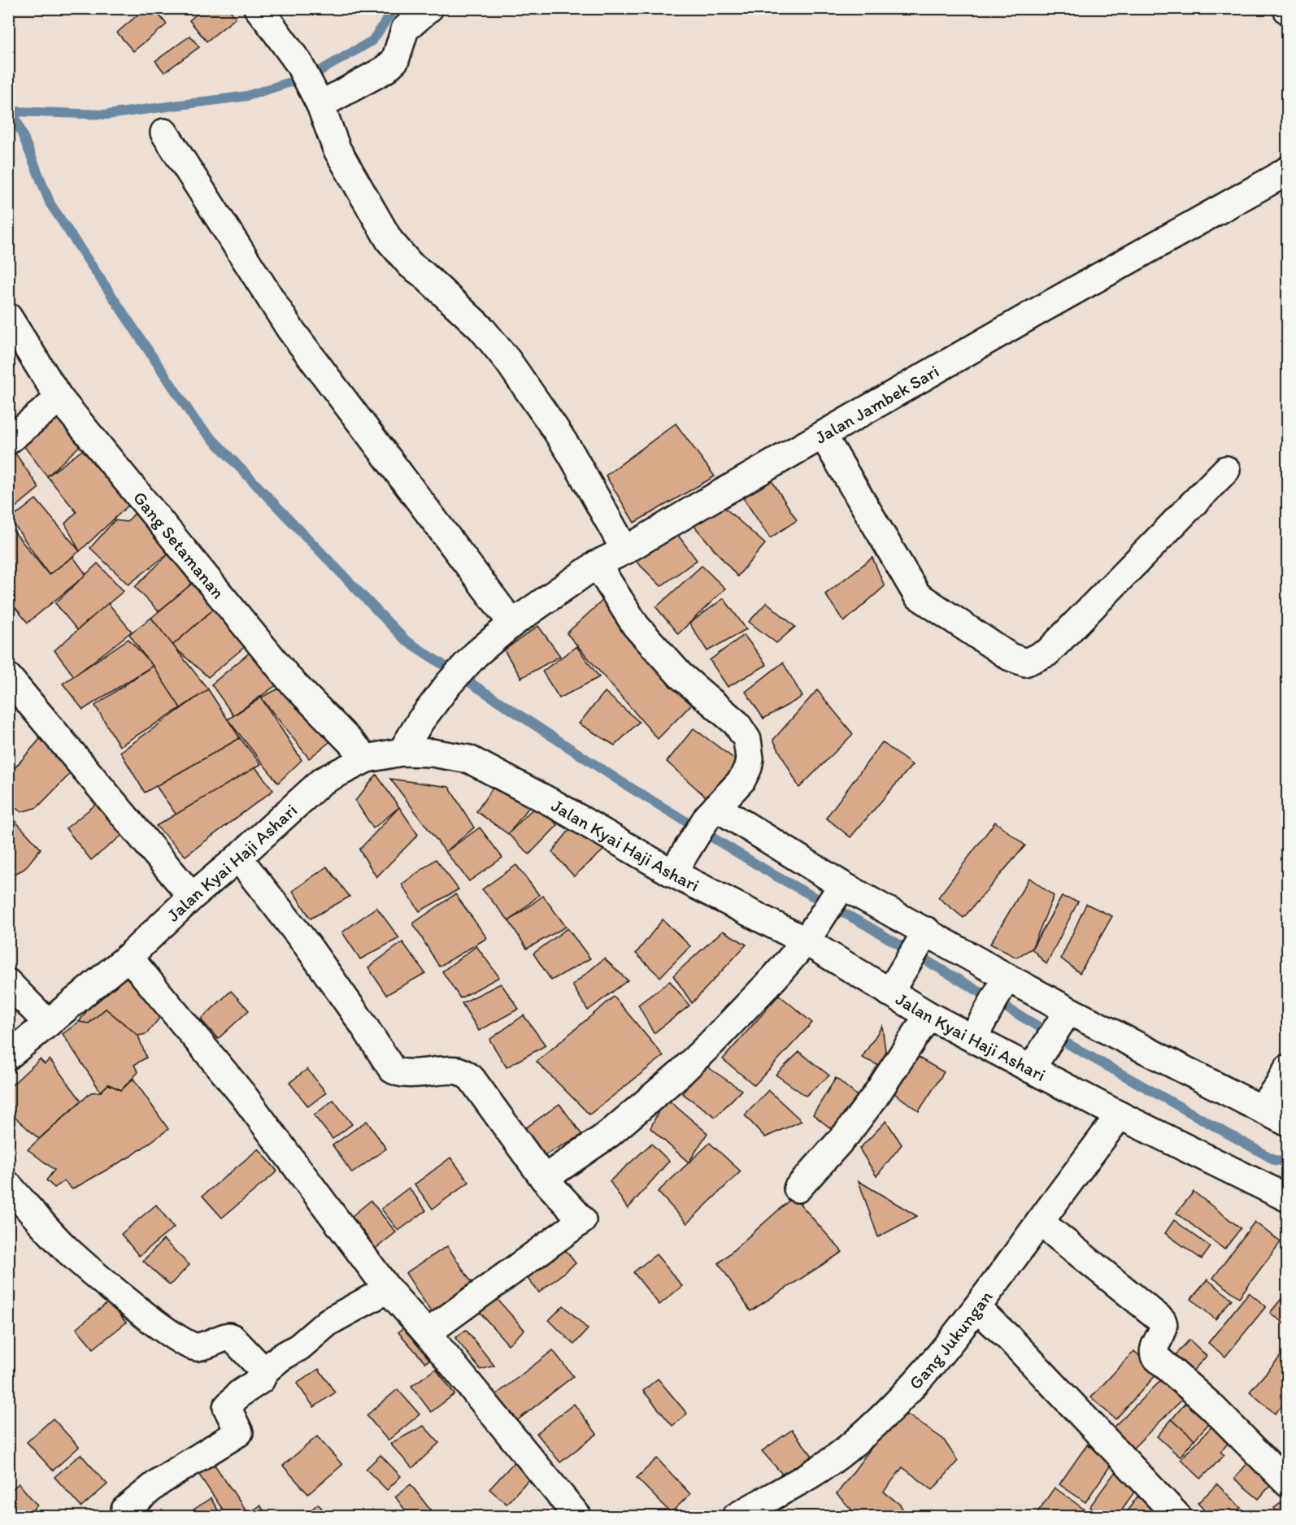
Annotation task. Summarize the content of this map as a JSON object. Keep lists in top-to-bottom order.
{
  "streets": {
    "street": [
      "Jalan Jambek Sari",
      "Gang Setamanan",
      "Jalan Kyai Haji Ashari",
      "Gang Jukungan"
    ]
  },
  "crossings": [
    ["Jalan Jambek Sari", "Jalan Kyai Haji Ashari"],
    ["Gang Setamanan", "Jalan Kyai Haji Ashari"],
    ["Jalan Kyai Haji Ashari", "Gang Jukungan"]
  ]
}
